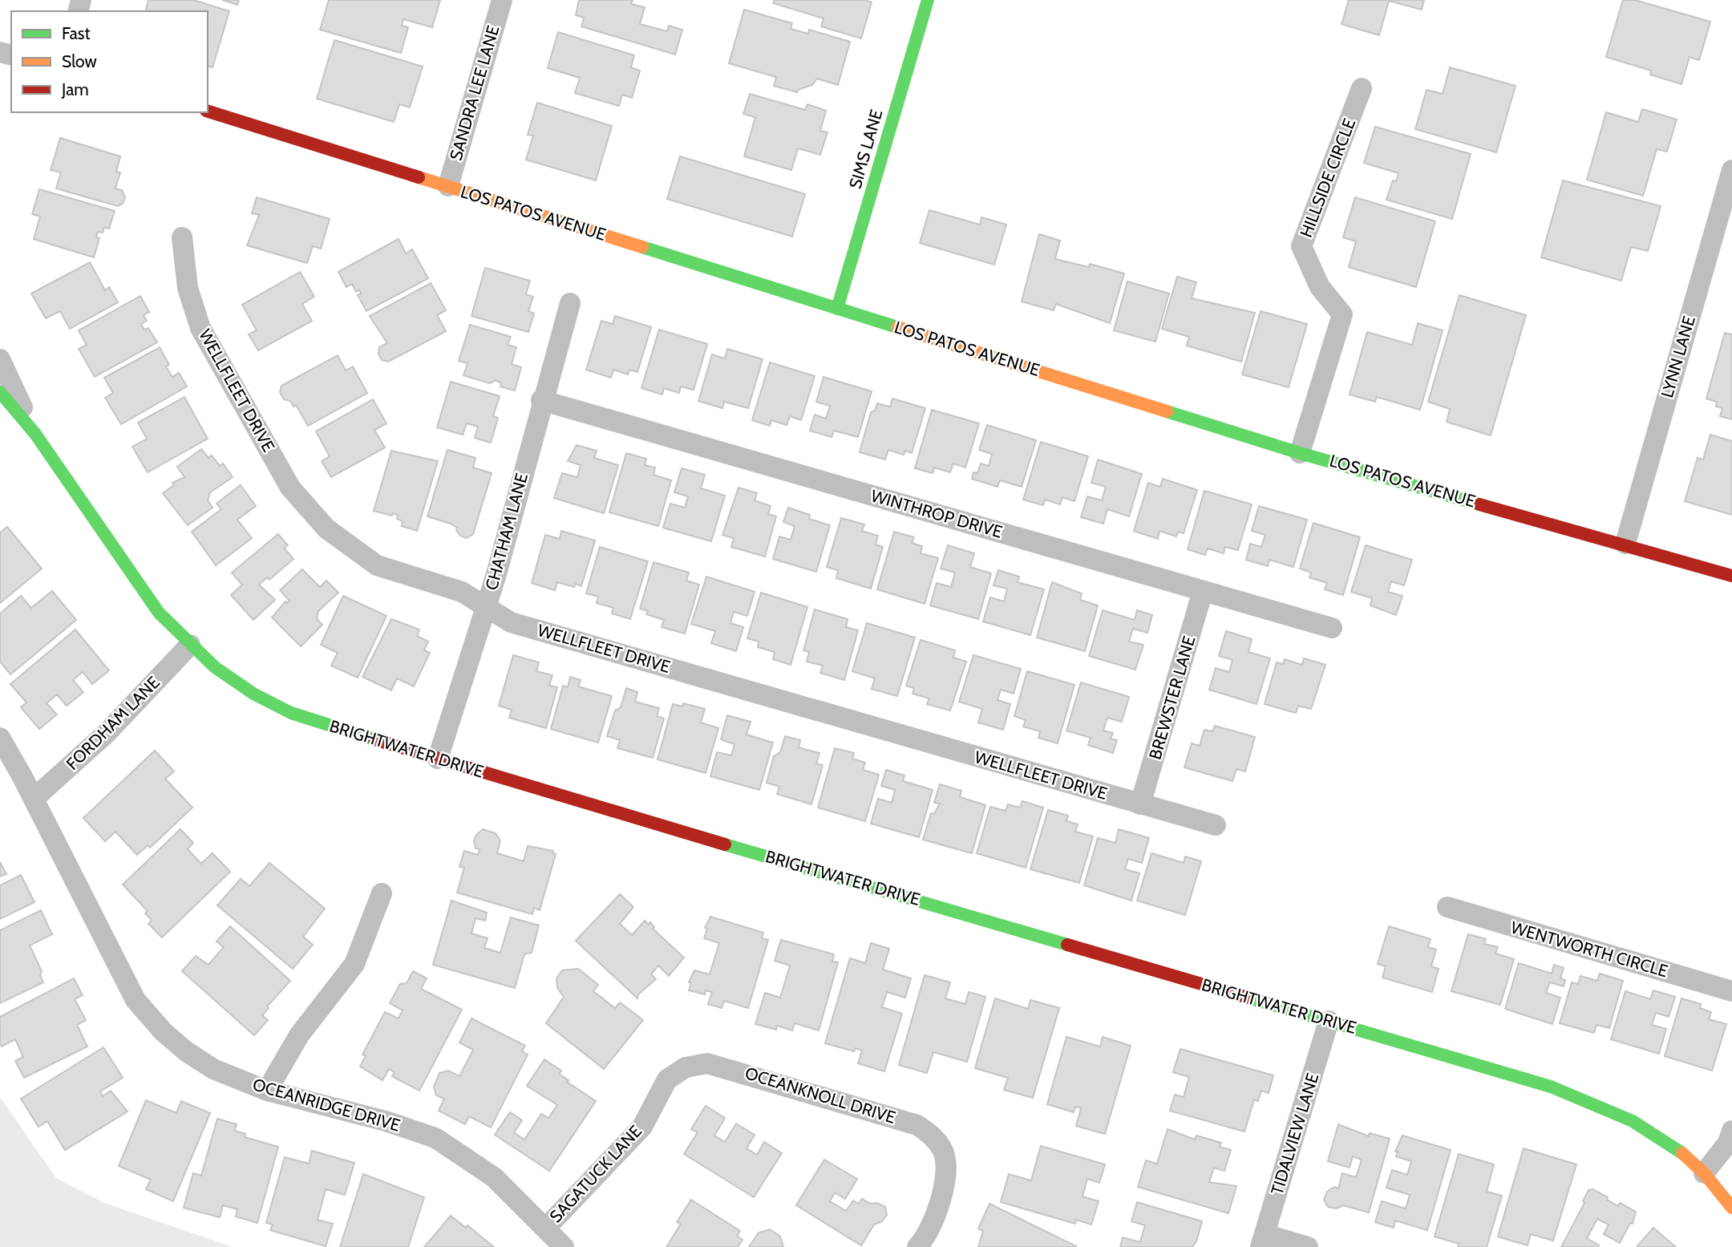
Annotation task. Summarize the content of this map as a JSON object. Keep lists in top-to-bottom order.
{
  "streets": {
    "street": [
      "SANDRA LEE LANE",
      "SIMS LANE",
      "HILLSIDE CIRCLE",
      "LOS PATOS AVENUE",
      "LYNN LANE",
      "WELLFLEET DRIVE",
      "WINTHROP DRIVE",
      "CHATHAM LANE",
      "BREWSTER LANE",
      "FORDHAM LANE",
      "BRIGHTWATER DRIVE",
      "WENTWORTH CIRCLE",
      "OCEANKNOLL DRIVE",
      "OCEANRIDGE DRIVE",
      "TIDALVIEW LANE",
      "SAGATUCK LANE"
    ]
  },
  "crossings": [
    ["SANDRA LEE LANE", "LOS PATOS AVENUE"],
    ["SIMS LANE", "LOS PATOS AVENUE"],
    ["HILLSIDE CIRCLE", "LOS PATOS AVENUE"],
    ["LOS PATOS AVENUE", "LYNN LANE"],
    ["WELLFLEET DRIVE", "CHATHAM LANE"],
    ["WELLFLEET DRIVE", "BREWSTER LANE"],
    ["WINTHROP DRIVE", "CHATHAM LANE"],
    ["WINTHROP DRIVE", "BREWSTER LANE"],
    ["CHATHAM LANE", "BRIGHTWATER DRIVE"],
    ["FORDHAM LANE", "BRIGHTWATER DRIVE"],
    ["FORDHAM LANE", "OCEANRIDGE DRIVE"],
    ["BRIGHTWATER DRIVE", "TIDALVIEW LANE"],
    ["OCEANKNOLL DRIVE", "SAGATUCK LANE"],
    ["OCEANRIDGE DRIVE", "SAGATUCK LANE"]
  ],
  "legend": ["Fast", "Slow", "Jam"]
}
